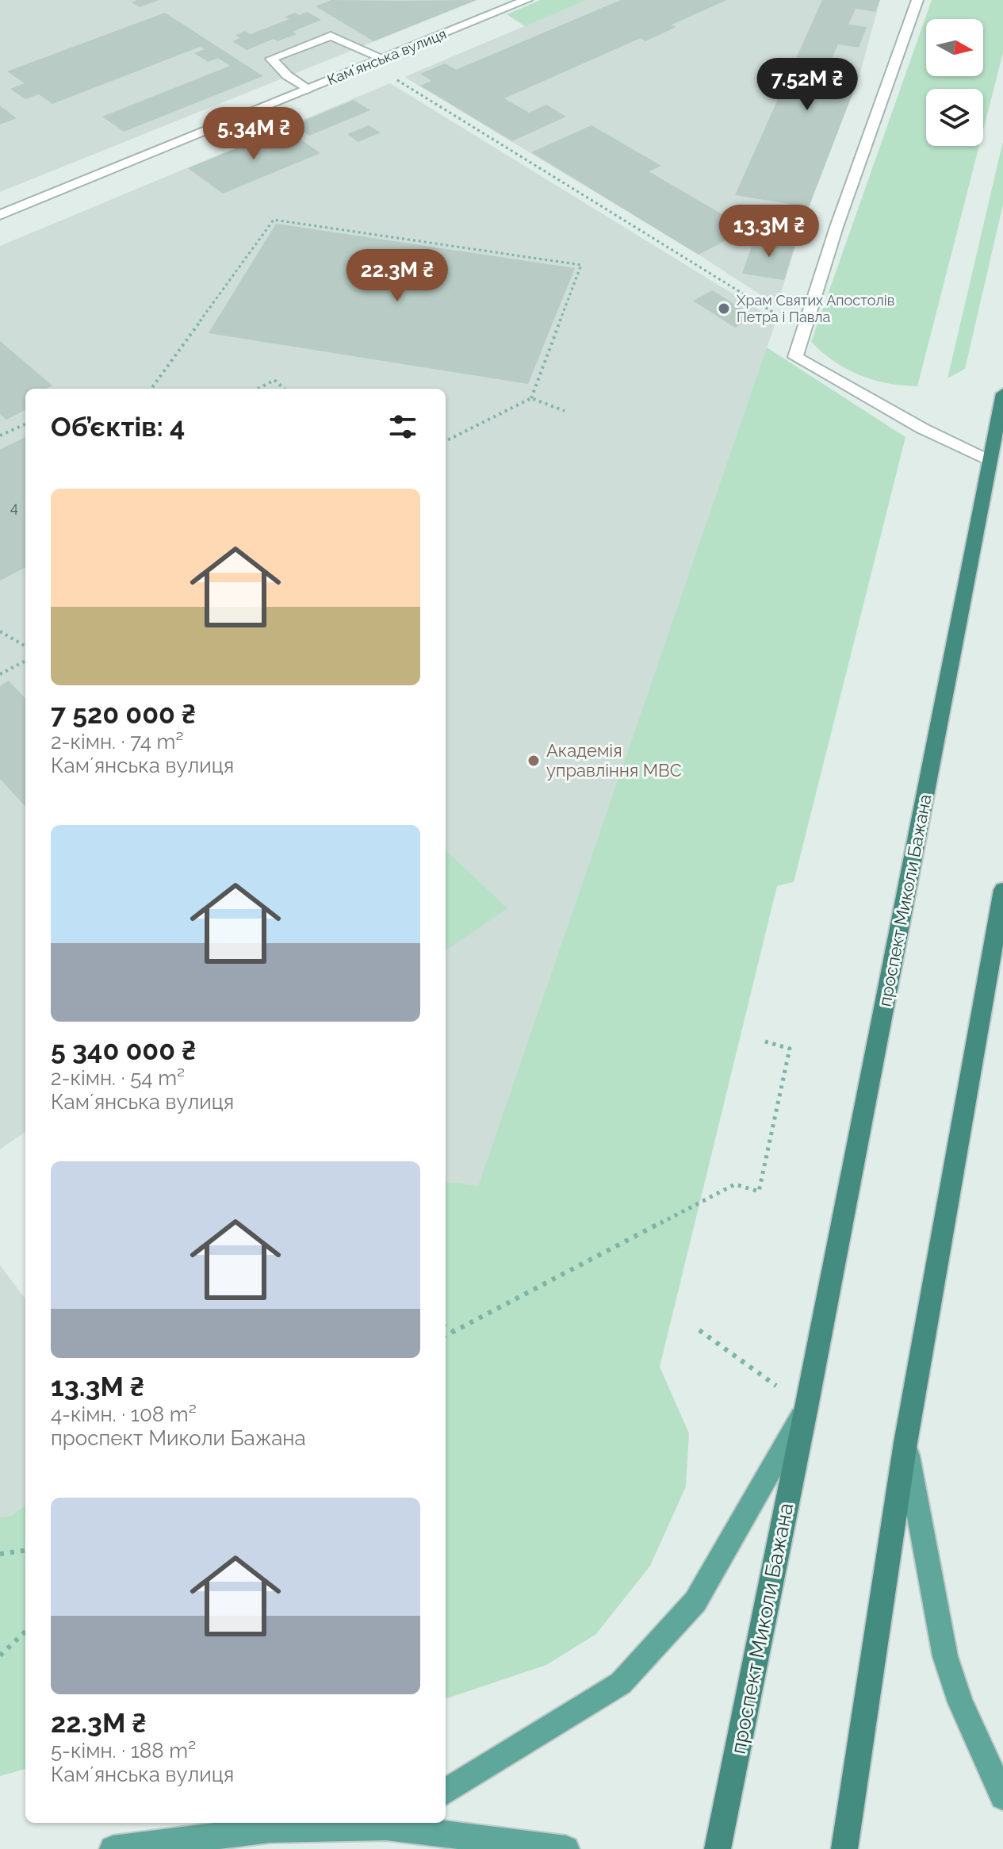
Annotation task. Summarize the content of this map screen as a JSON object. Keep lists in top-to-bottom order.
{
  "streets": {
    "highway": ["проспект Миколи Бажана"],
    "street": ["Камʼянська вулиця"]
  },
  "places": ["Храм Святих Апостолів Петра і Павла", "Академія управління МВС"],
  "house_numbers": ["4"],
  "north": "right",
  "page": {
    "price": [
      "7.52M ₴",
      "5.34M ₴",
      "13.3M ₴",
      "22.3M ₴"
    ],
    "heading": "Об’єктів: 4",
    "list": [
      {
        "name": "7 520 000 ₴",
        "note": "2-кімн. · 74 m² · Камʼянська вулиця"
      },
      {
        "name": "5 340 000 ₴",
        "note": "2-кімн. · 54 m² · Камʼянська вулиця"
      },
      {
        "name": "13.3M ₴",
        "note": "4-кімн. · 108 m² · проспект Миколи Бажана"
      },
      {
        "name": "22.3M ₴",
        "note": "5-кімн. · 188 m² · Камʼянська вулиця"
      }
    ]
  }
}
